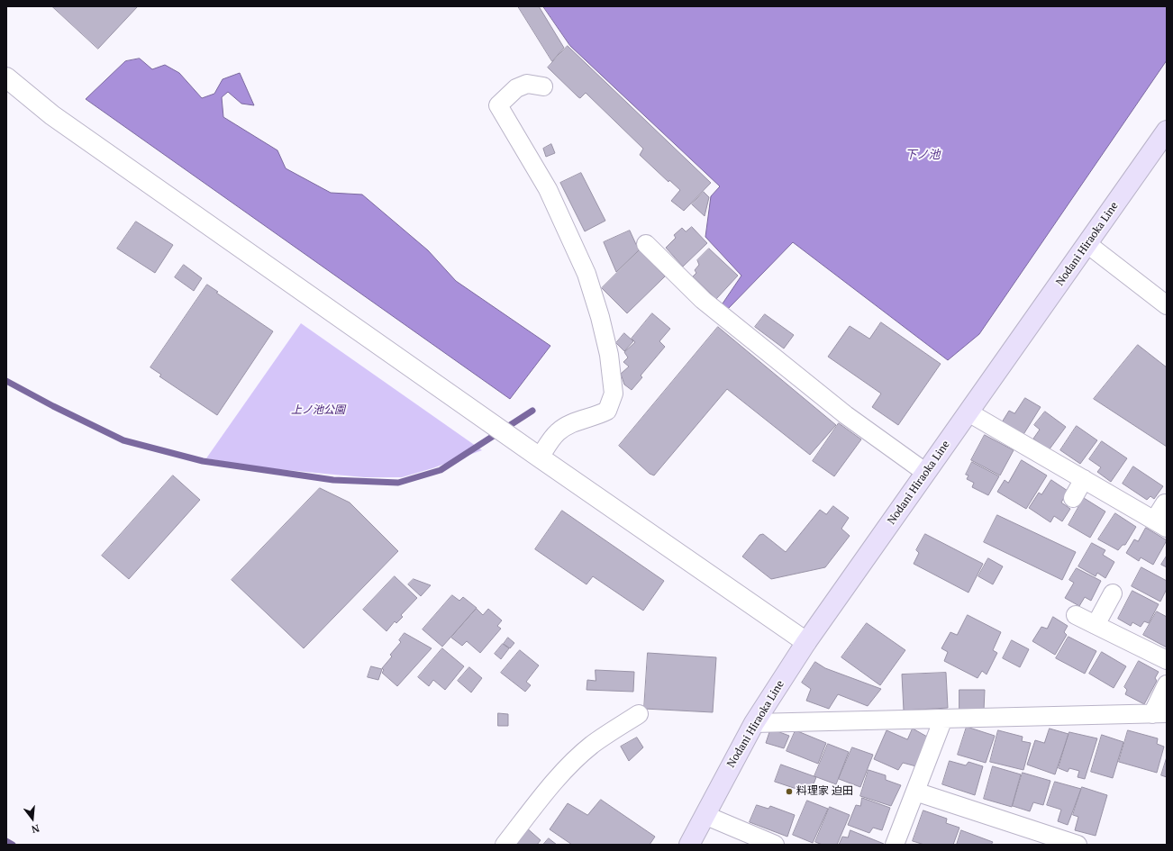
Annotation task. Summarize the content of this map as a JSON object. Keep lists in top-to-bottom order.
{
  "streets": {
    "main road": ["Nodani Hiraoka Line"]
  },
  "water": ["下ノ池"],
  "parks": ["上ノ池公園"],
  "places": ["料理家 迫田"],
  "north": "bottom"
}
